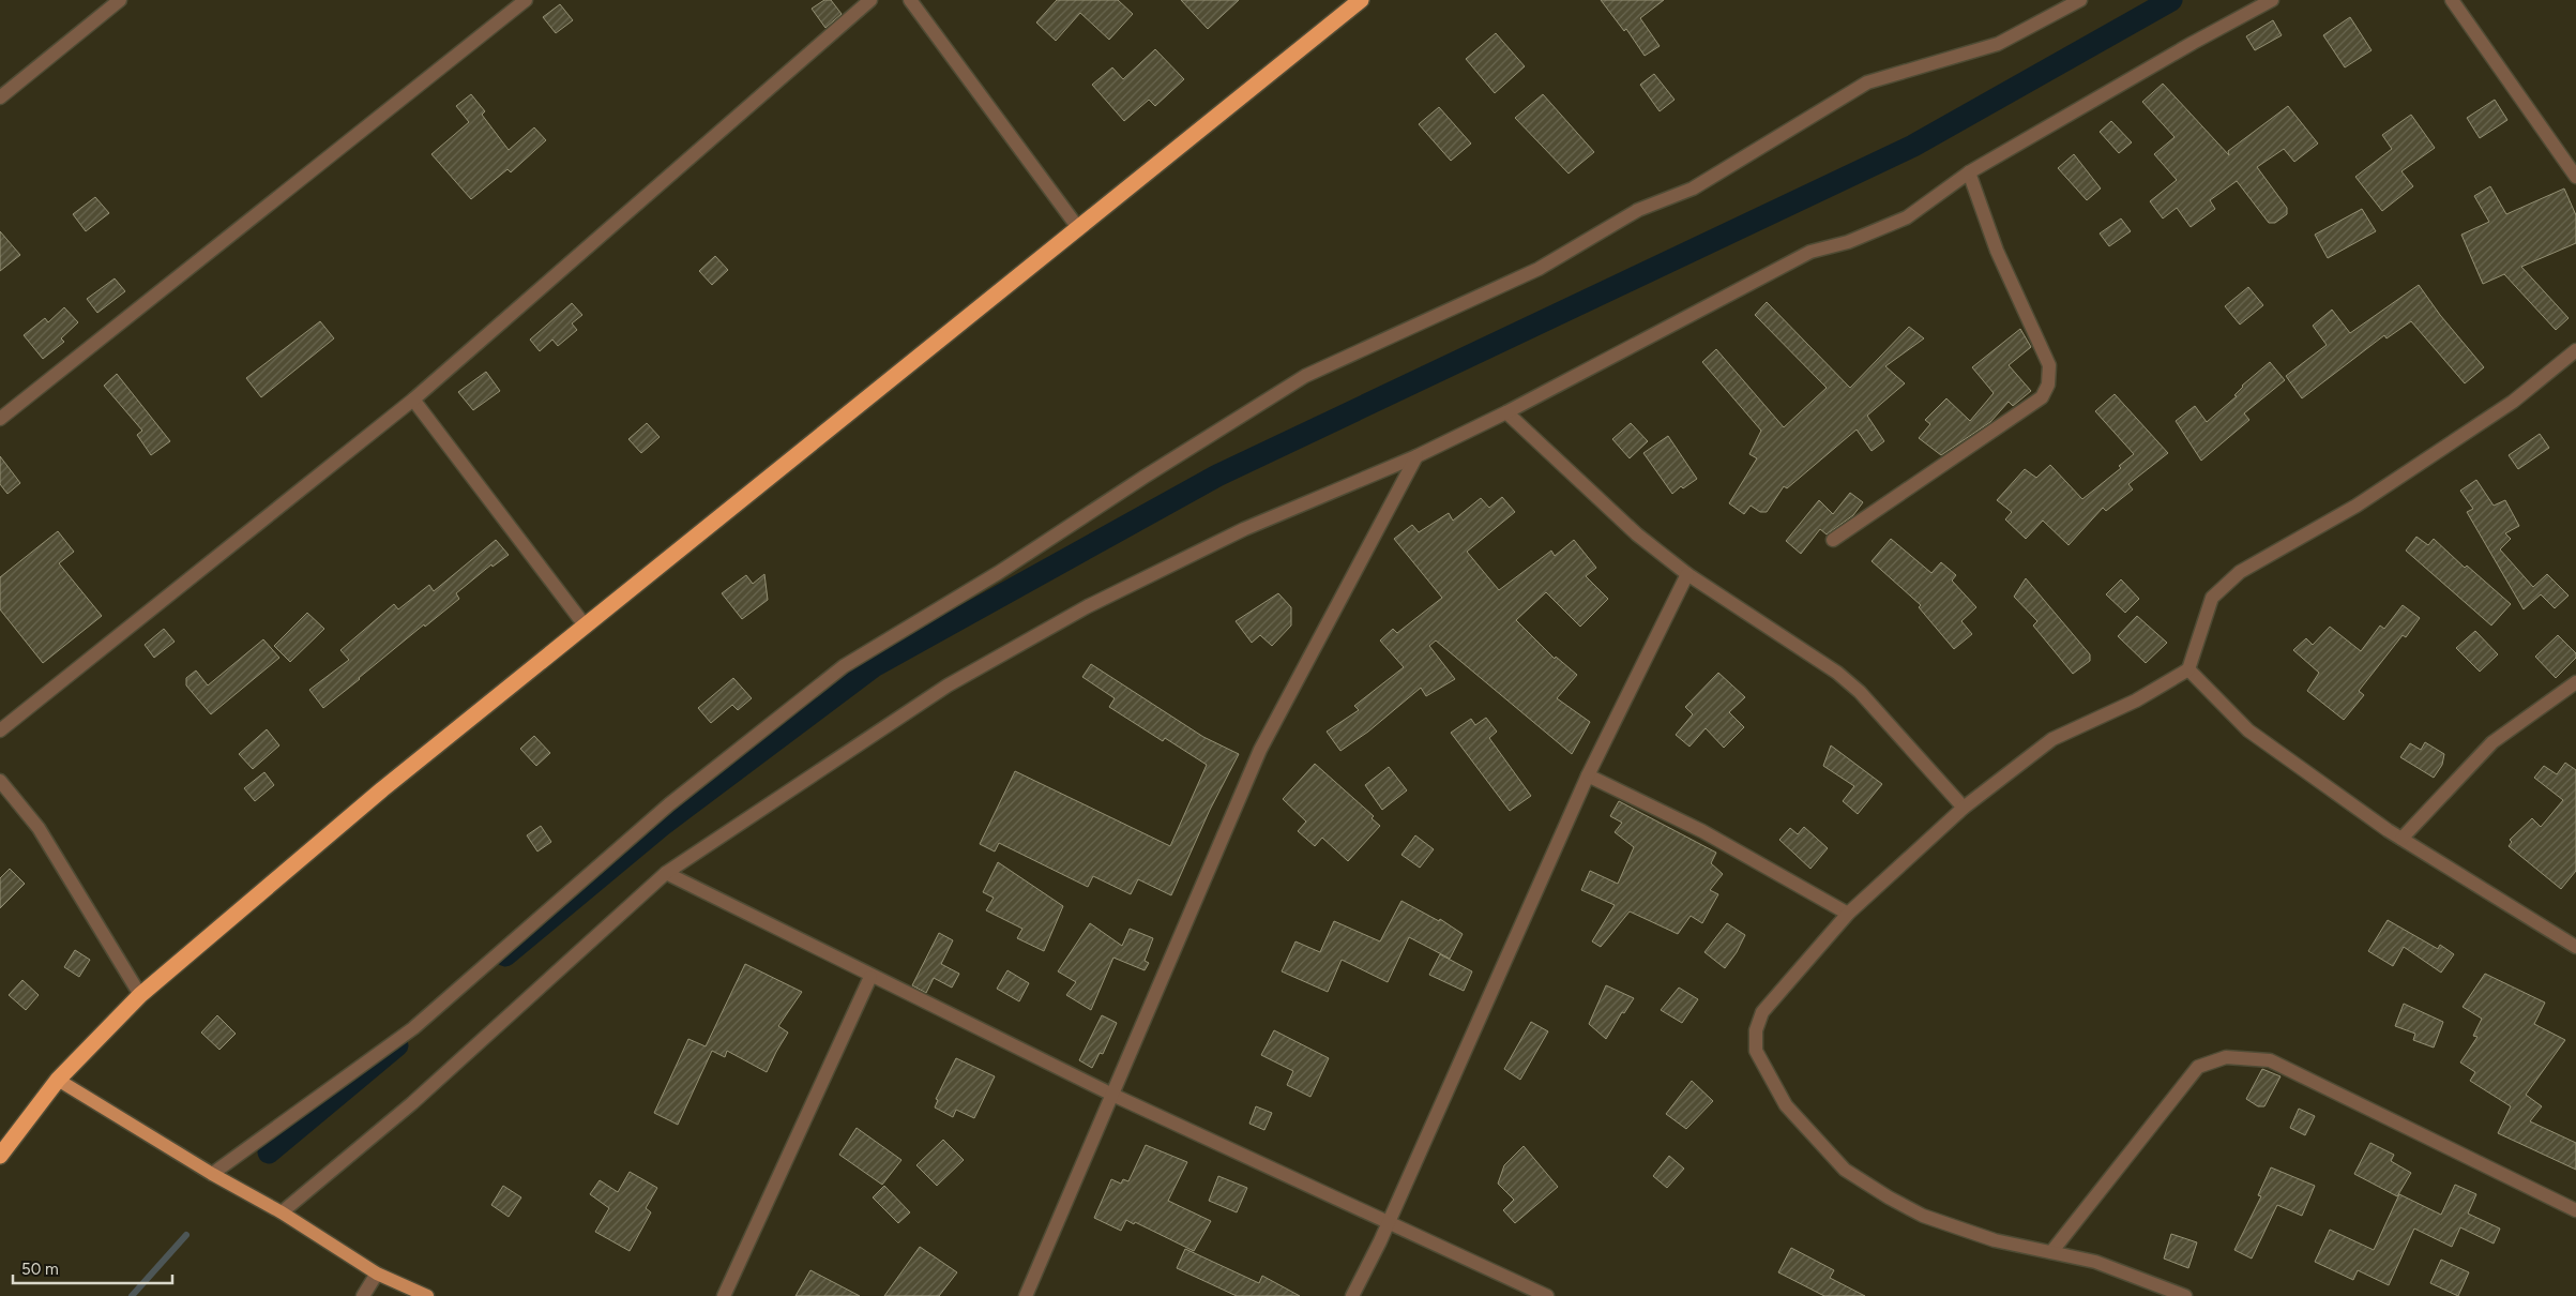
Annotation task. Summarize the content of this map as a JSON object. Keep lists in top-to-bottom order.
{
  "scale_bar": "50 m"
}
